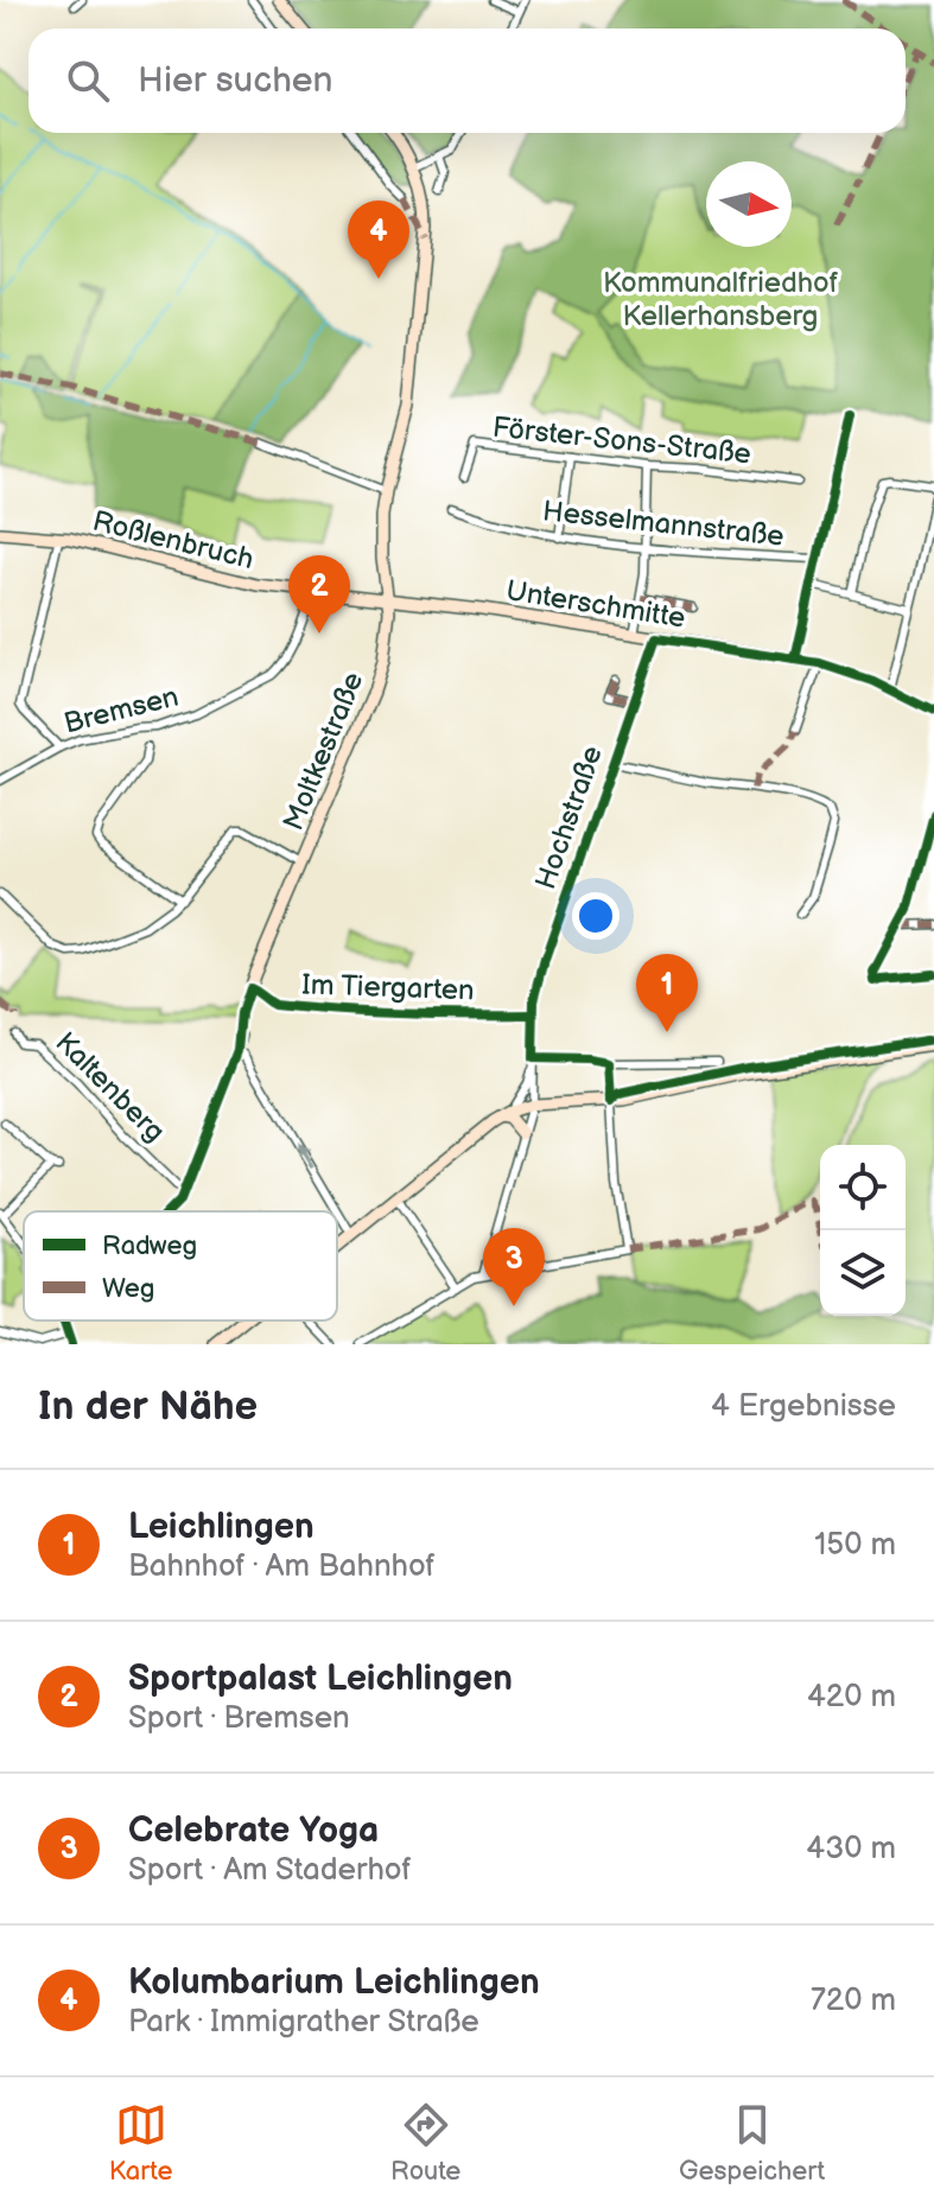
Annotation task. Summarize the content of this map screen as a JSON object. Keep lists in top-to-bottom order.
{
  "streets": {
    "main road": ["Roßlenbruch", "Unterschmitte", "Moltkestraße"],
    "street": [
      "Förster-Sons-Straße",
      "Hesselmannstraße",
      "Bremsen",
      "Hochstraße",
      "Im Tiergarten",
      "Kaltenberg"
    ]
  },
  "crossings": [
    ["Roßlenbruch", "Unterschmitte"],
    ["Roßlenbruch", "Bremsen"],
    ["Roßlenbruch", "Moltkestraße"],
    ["Unterschmitte", "Moltkestraße"],
    ["Unterschmitte", "Hochstraße"],
    ["Moltkestraße", "Im Tiergarten"],
    ["Hochstraße", "Im Tiergarten"]
  ],
  "parks": ["Kommunalfriedhof Kellerhansberg"],
  "legend": ["Radweg", "Weg"],
  "north": "right",
  "page": {
    "search": "Hier suchen",
    "pins": [
      "4",
      "2",
      "1",
      "3"
    ],
    "heading": ["In der Nähe", "4 Ergebnisse"],
    "list": [
      {
        "mark": "1",
        "name": "Leichlingen",
        "note": "Bahnhof · Am Bahnhof",
        "value": "150 m"
      },
      {
        "mark": "2",
        "name": "Sportpalast Leichlingen",
        "note": "Sport · Bremsen",
        "value": "420 m"
      },
      {
        "mark": "3",
        "name": "Celebrate Yoga",
        "note": "Sport · Am Staderhof",
        "value": "430 m"
      },
      {
        "mark": "4",
        "name": "Kolumbarium Leichlingen",
        "note": "Park · Immigrather Straße",
        "value": "720 m"
      }
    ],
    "nav": ["Karte", "Route", "Gespeichert"]
  }
}
